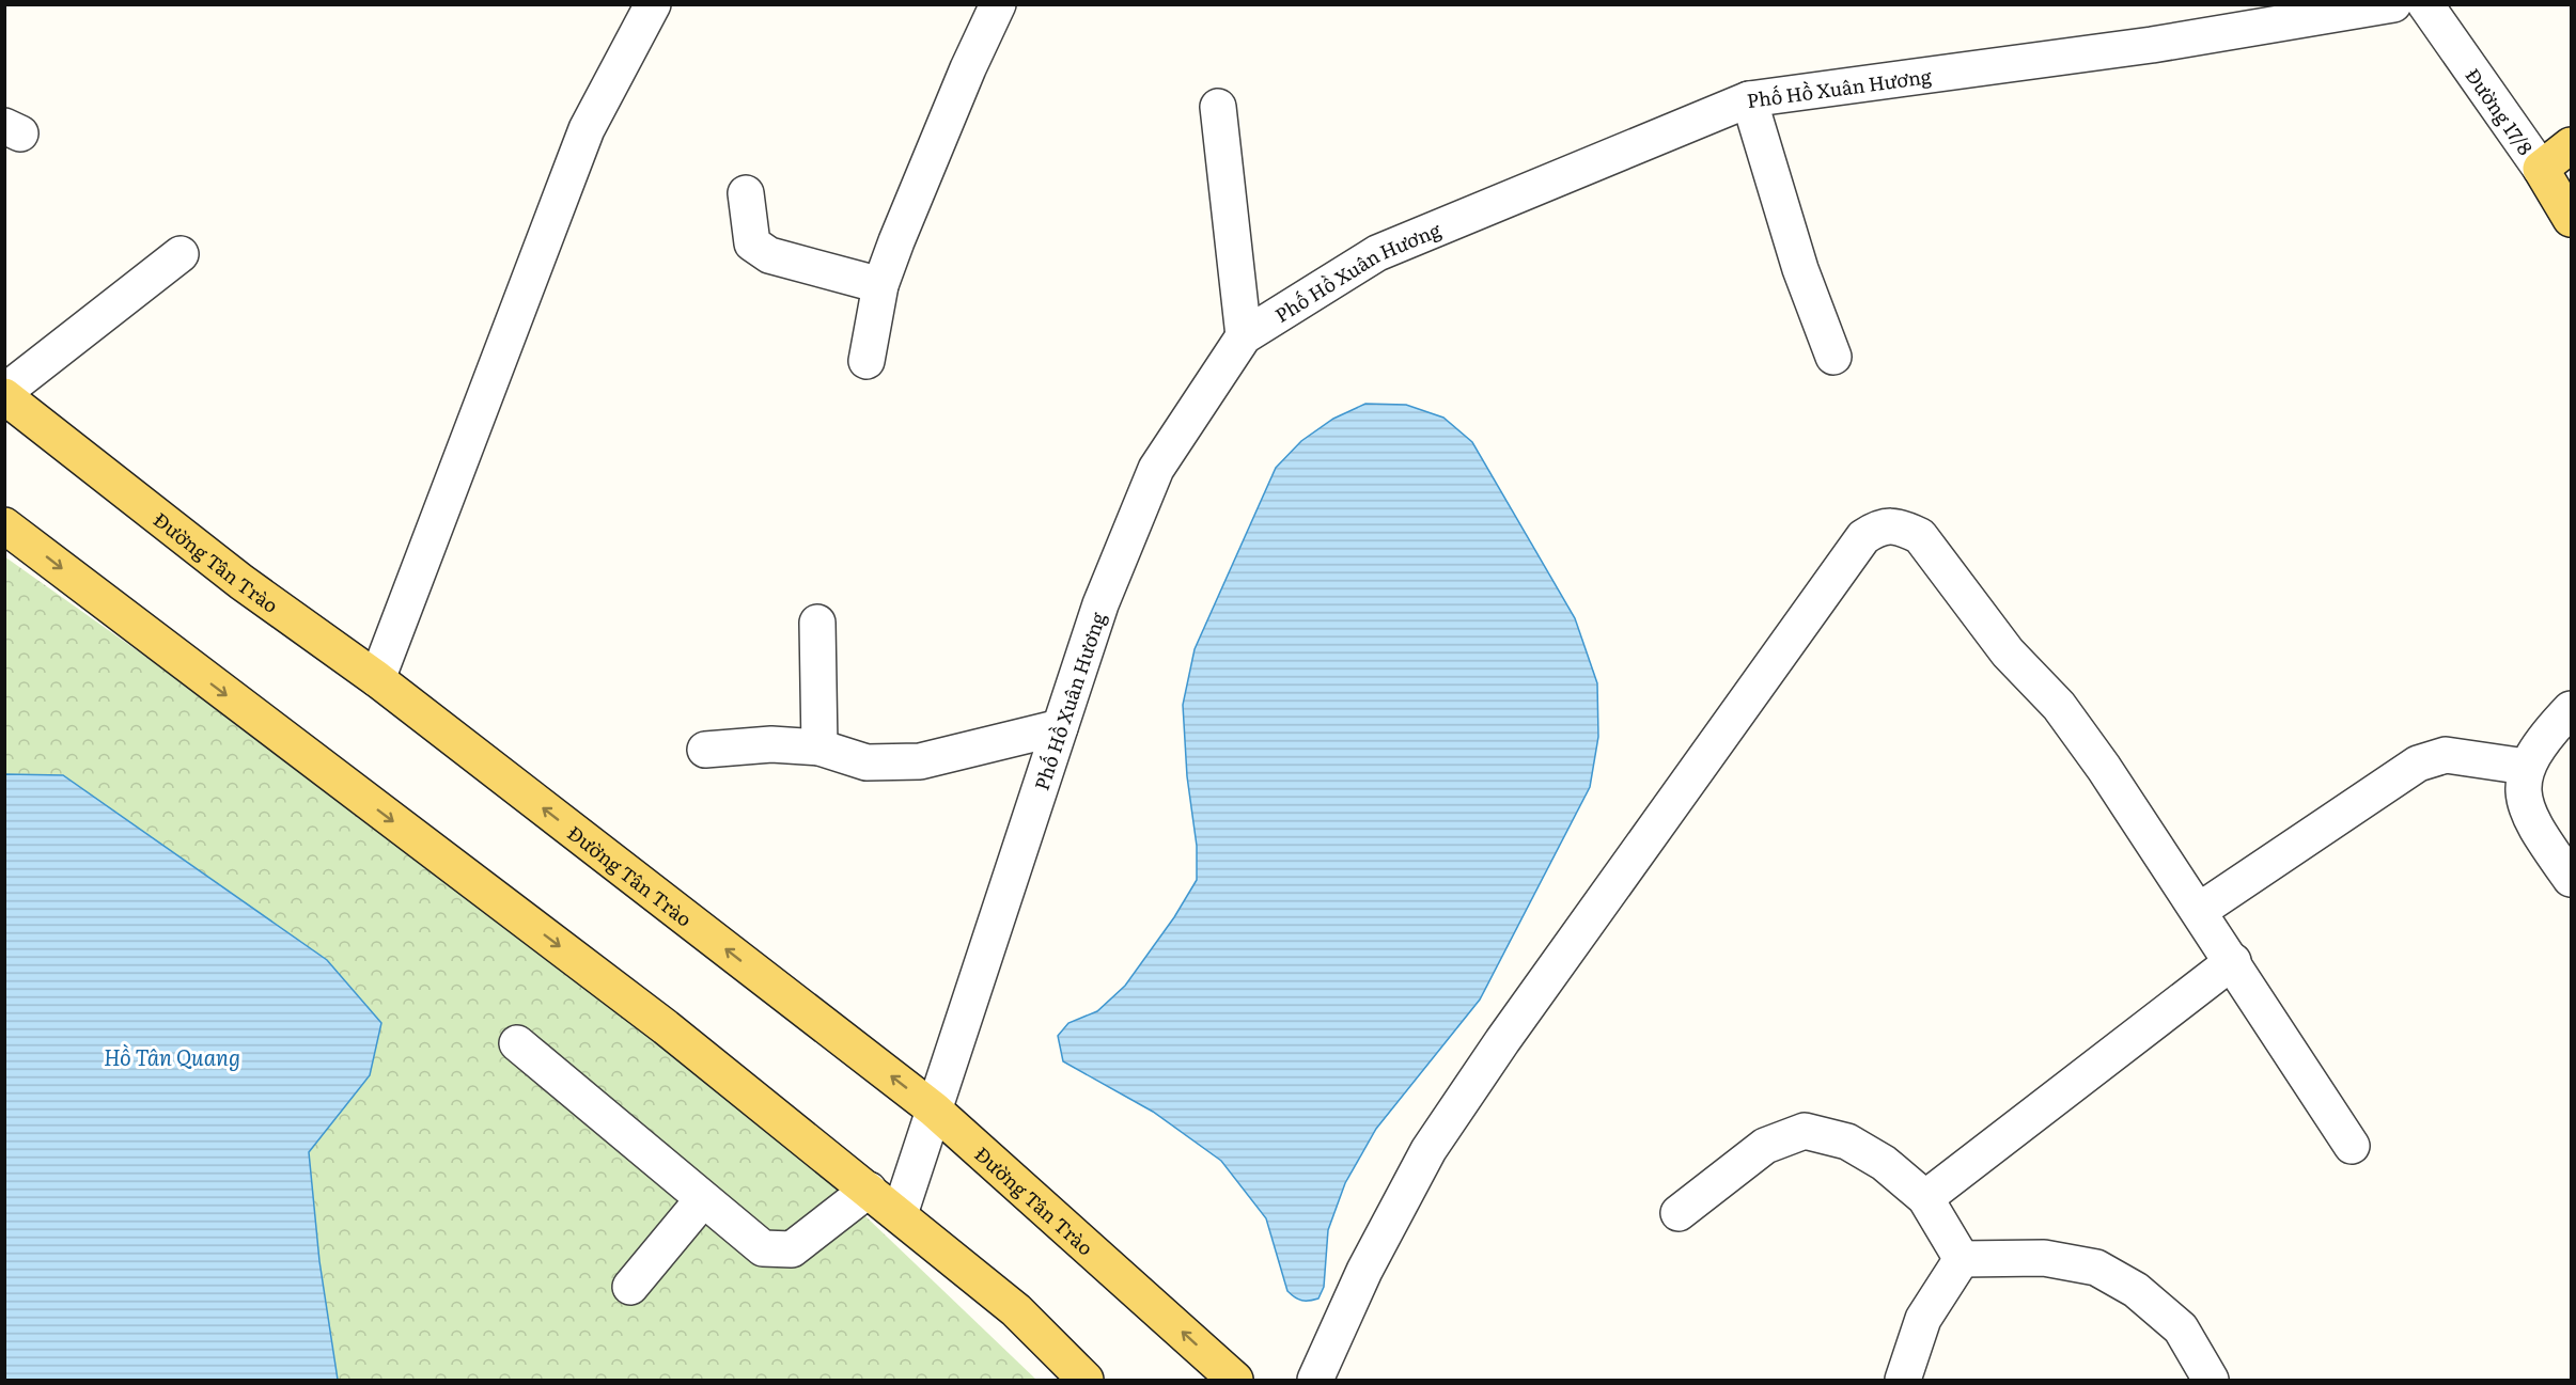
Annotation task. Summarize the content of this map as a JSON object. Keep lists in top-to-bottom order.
{
  "streets": {
    "main road": ["Đường 17/8", "Đường Tân Trào"],
    "street": ["Phố Hồ Xuân Hương"]
  },
  "crossings": [
    ["Phố Hồ Xuân Hương", "Đường Tân Trào"]
  ],
  "water": ["Hồ Tân Quang"]
}
